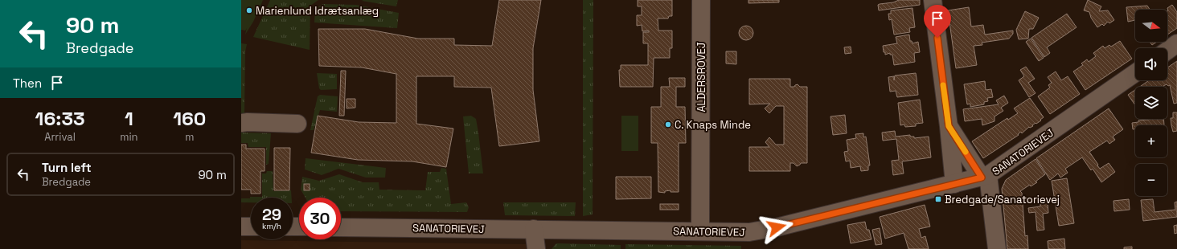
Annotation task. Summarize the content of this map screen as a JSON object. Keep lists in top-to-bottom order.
{
  "streets": {
    "street": ["ALDERSROVEJ", "SANATORIEVEJ"]
  },
  "crossings": [
    ["ALDERSROVEJ", "SANATORIEVEJ"]
  ],
  "places": {
    "other": ["Marienlund Idrætsanlæg", "C. Knaps Minde"],
    "transit": ["Bredgade/Sanatorievej"]
  },
  "north": "right",
  "page": {
    "turn": ["90 m", "Bredgade"],
    "map_buttons": ["+", "−"],
    "then": "Then",
    "eta": [
      "16:33",
      "Arrival",
      "1",
      "min",
      "160",
      "m"
    ],
    "list": [
      {
        "name": "Turn left",
        "note": "Bredgade",
        "value": "90 m"
      }
    ],
    "speed": "29 km/h",
    "limit": "30"
  }
}
